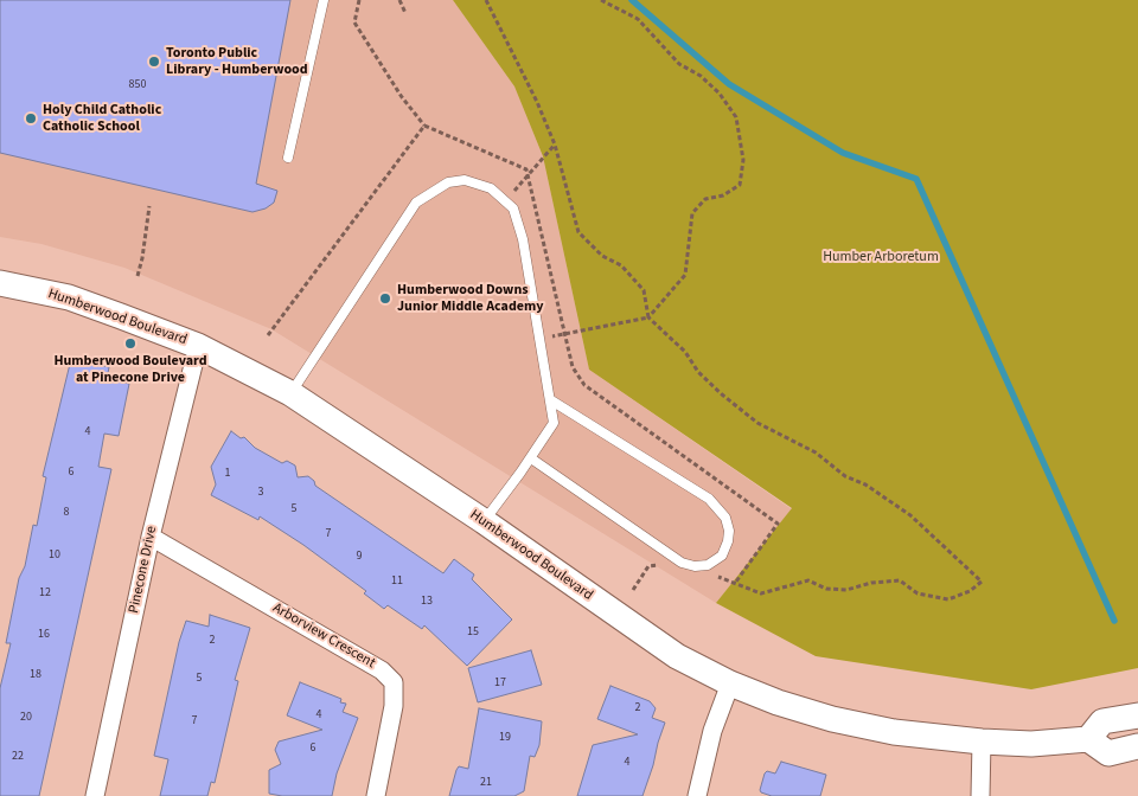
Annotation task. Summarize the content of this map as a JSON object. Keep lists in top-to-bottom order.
{
  "streets": {
    "street": ["Humberwood Boulevard", "Pinecone Drive", "Arborview Crescent"]
  },
  "crossings": [
    ["Humberwood Boulevard", "Pinecone Drive"],
    ["Pinecone Drive", "Arborview Crescent"]
  ],
  "parks": ["Humber Arboretum"],
  "places": [
    "Toronto Public Library - Humberwood",
    "Holy Child Catholic Catholic School",
    "Humberwood Downs Junior Middle Academy",
    "Humberwood Boulevard at Pinecone Drive"
  ],
  "house_numbers": [
    "850",
    "4",
    "6",
    "1",
    "3",
    "5",
    "8",
    "7",
    "10",
    "9",
    "11",
    "12",
    "13",
    "15",
    "16",
    "2",
    "18",
    "5",
    "17",
    "2",
    "4",
    "20",
    "7",
    "19",
    "6",
    "22",
    "4",
    "21"
  ]
}
